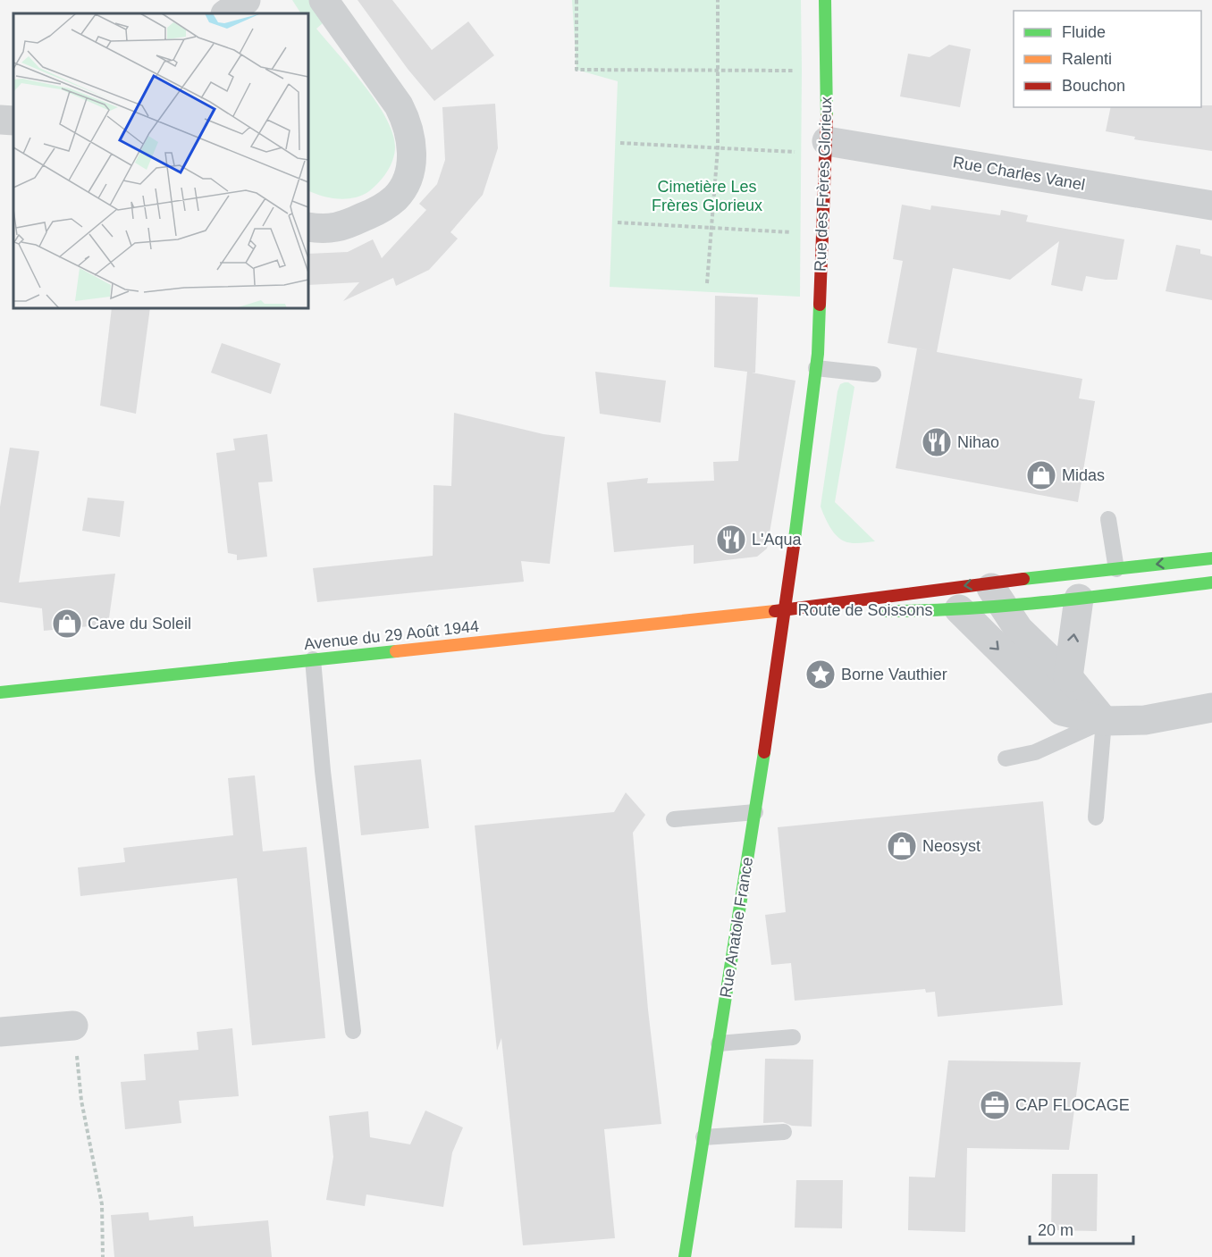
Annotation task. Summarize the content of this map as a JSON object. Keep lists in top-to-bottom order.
{
  "streets": {
    "main road": [
      "Rue des Frères Glorieux",
      "Route de Soissons",
      "Avenue du 29 Août 1944",
      "Rue Anatole France"
    ],
    "street": ["Rue Charles Vanel"]
  },
  "crossings": [
    ["Rue Charles Vanel", "Rue des Frères Glorieux"],
    ["Rue des Frères Glorieux", "Route de Soissons"],
    ["Rue des Frères Glorieux", "Avenue du 29 Août 1944"],
    ["Rue des Frères Glorieux", "Rue Anatole France"],
    ["Route de Soissons", "Avenue du 29 Août 1944"],
    ["Route de Soissons", "Rue Anatole France"],
    ["Avenue du 29 Août 1944", "Rue Anatole France"]
  ],
  "parks": ["Cimetière Les Frères Glorieux"],
  "places": {
    "restaurant": ["Nihao", "L'Aqua"],
    "shop": ["Midas", "Cave du Soleil", "Neosyst"],
    "place": ["Borne Vauthier"],
    "office": ["CAP FLOCAGE"]
  },
  "legend": ["Fluide", "Ralenti", "Bouchon"],
  "scale_bar": "20 m"
}
